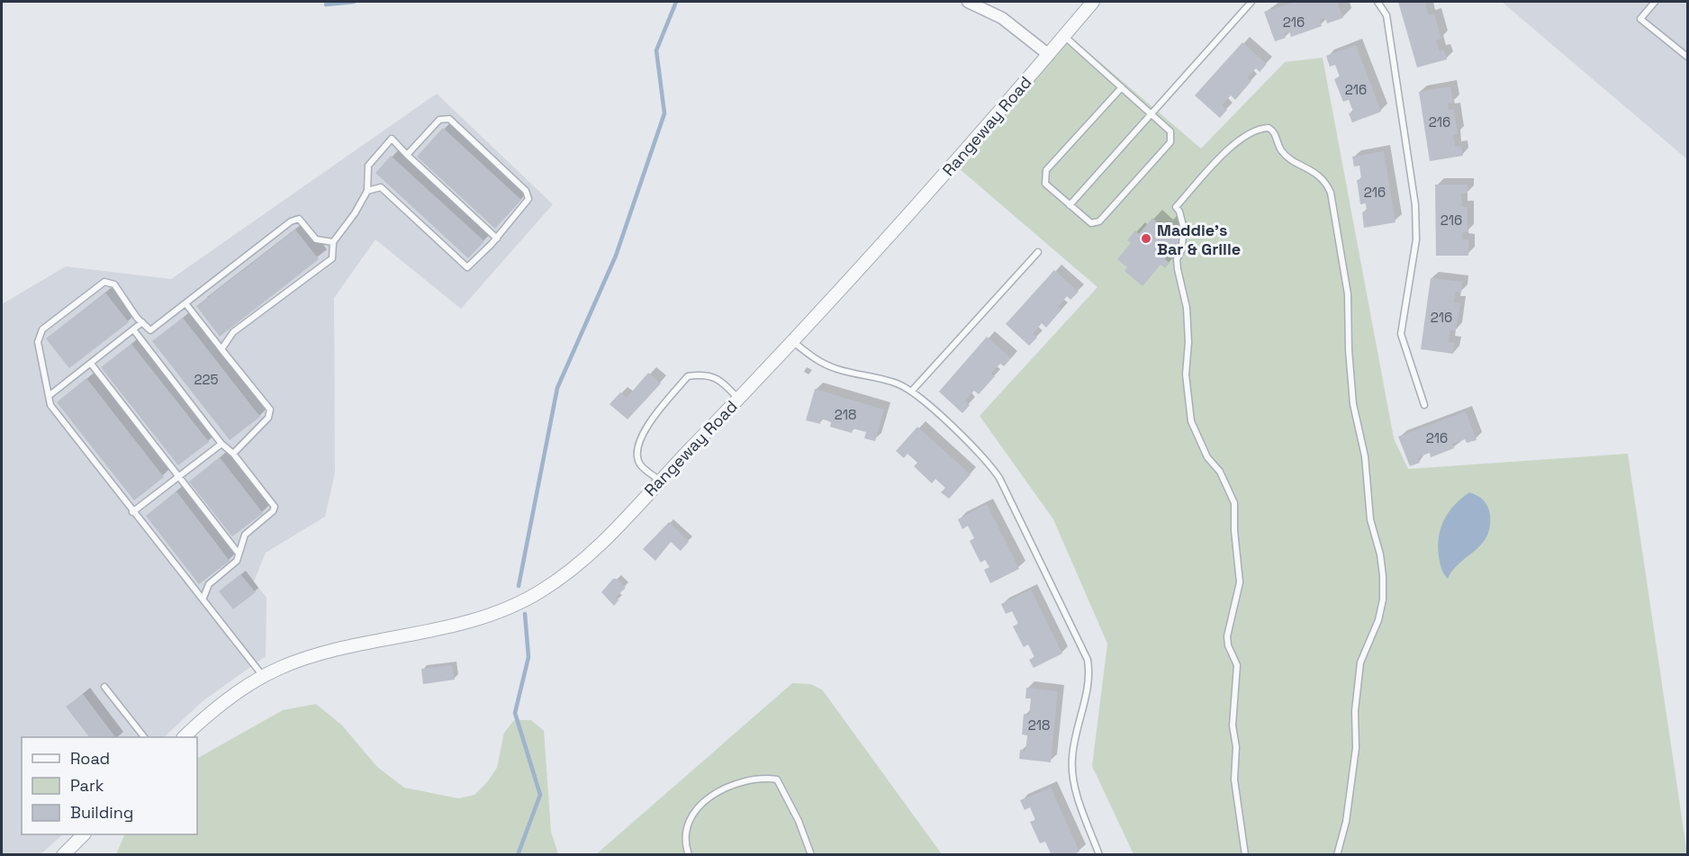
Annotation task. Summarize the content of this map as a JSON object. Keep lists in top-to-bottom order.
{
  "streets": {
    "street": ["Rangeway Road"]
  },
  "places": ["Maddie's Bar & Grille"],
  "house_numbers": [
    "216",
    "216",
    "216",
    "216",
    "216",
    "216",
    "225",
    "218",
    "216",
    "218"
  ],
  "legend": ["Road", "Park", "Building"]
}
